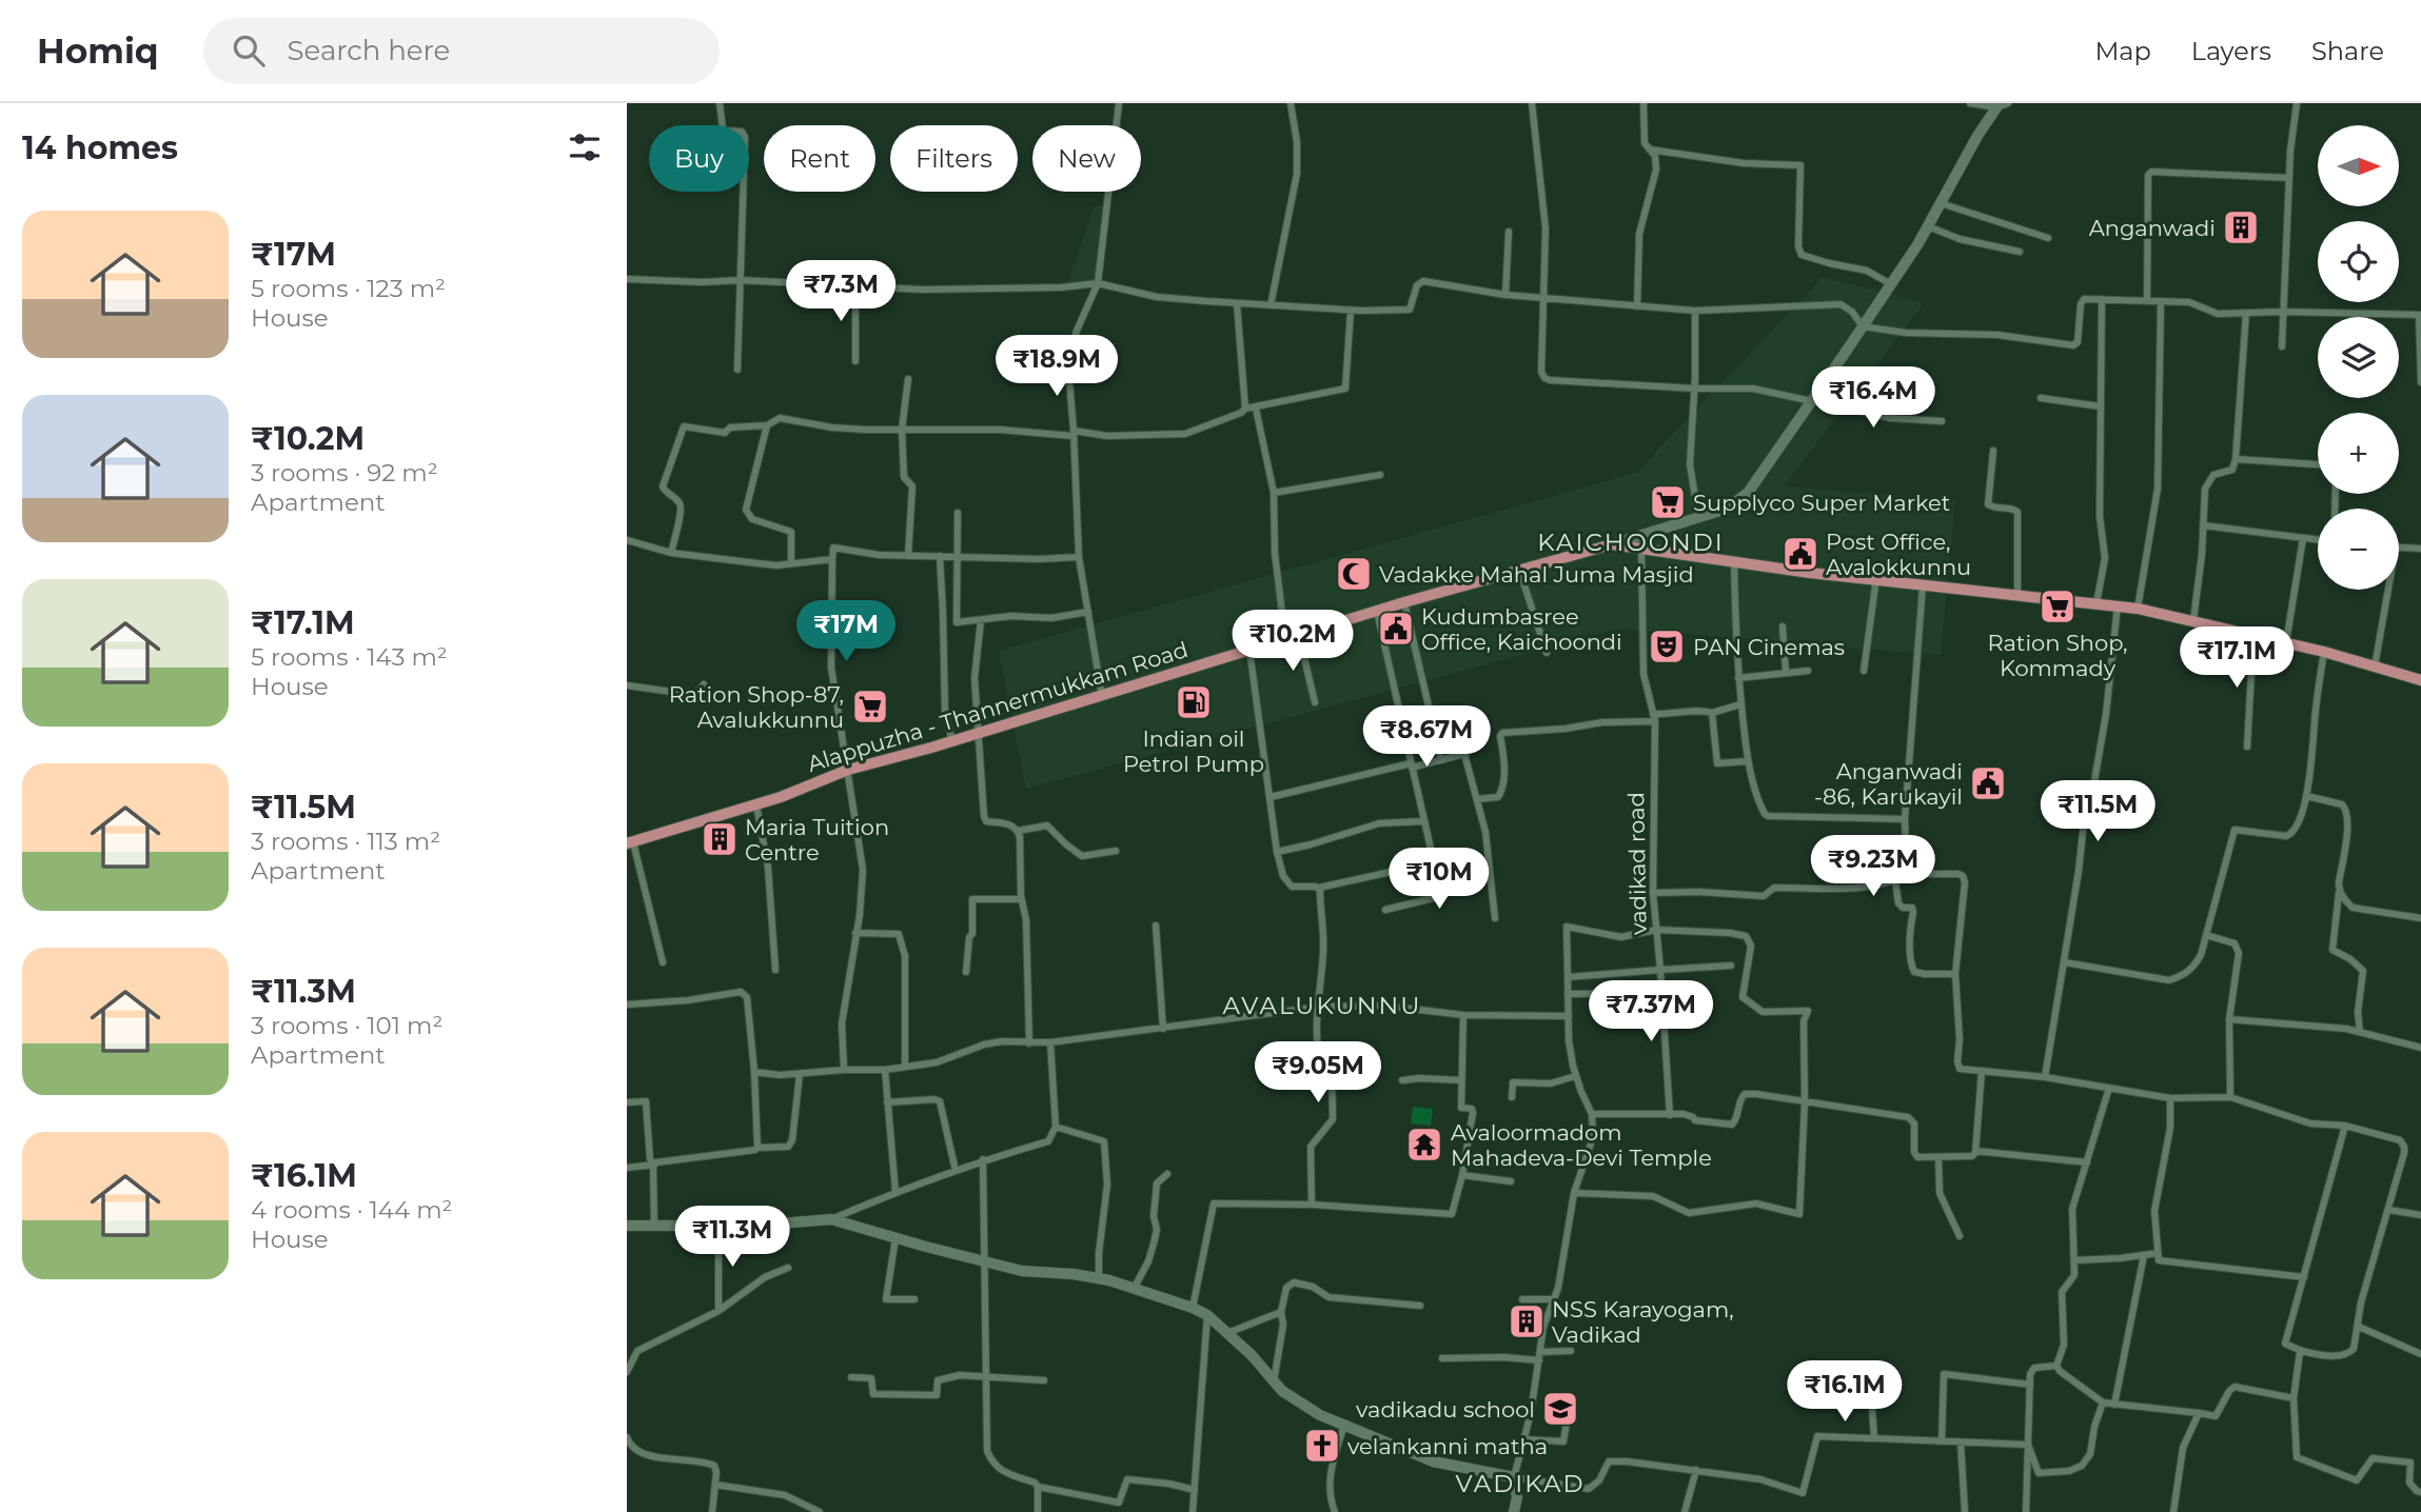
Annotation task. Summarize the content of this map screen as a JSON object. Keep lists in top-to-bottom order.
{
  "streets": {
    "main road": ["Alappuzha - Thannermukkam Road"],
    "street": ["vadikad road"]
  },
  "crossings": [
    ["Alappuzha - Thannermukkam Road", "vadikad road"]
  ],
  "districts": ["KAICHOONDI", "AVALUKUNNU", "VADIKAD"],
  "places": {
    "building": ["Anganwadi", "Maria Tuition Centre", "NSS Karayogam, Vadikad"],
    "supermarket": ["Supplyco Super Market", "Ration Shop, Kommady", "Ration Shop-87, Avalukkunnu"],
    "public building": ["Post Office, Avalokkunnu", "Kudumbasree Office, Kaichoondi", "Anganwadi -86, Karukayil"],
    "mosque": ["Vadakke Mahal Juma Masjid"],
    "theatre": ["PAN Cinemas"],
    "fuel station": ["Indian oil Petrol Pump"],
    "temple": ["Avaloormadom Mahadeva-Devi Temple"],
    "school or university": ["vadikadu school"],
    "church": ["velankanni matha"]
  },
  "north": "right",
  "page": {
    "header": "Homiq",
    "search": "Search here",
    "nav": ["Map", "Layers", "Share"],
    "heading": "14 homes",
    "map_buttons": ["+", "−"],
    "chip": [
      "Buy",
      "Rent",
      "Filters",
      "New"
    ],
    "list": [
      {
        "name": "₹17M",
        "note": "5 rooms · 123 m² · House"
      },
      {
        "name": "₹10.2M",
        "note": "3 rooms · 92 m² · Apartment"
      },
      {
        "name": "₹17.1M",
        "note": "5 rooms · 143 m² · House"
      },
      {
        "name": "₹11.5M",
        "note": "3 rooms · 113 m² · Apartment"
      },
      {
        "name": "₹11.3M",
        "note": "3 rooms · 101 m² · Apartment"
      },
      {
        "name": "₹16.1M",
        "note": "4 rooms · 144 m² · House"
      }
    ],
    "price": [
      "₹7.3M",
      "₹18.9M",
      "₹16.4M",
      "₹17M",
      "₹10.2M",
      "₹17.1M",
      "₹8.67M",
      "₹11.5M",
      "₹9.23M",
      "₹10M",
      "₹7.37M",
      "₹9.05M",
      "₹11.3M",
      "₹16.1M"
    ]
  }
}
